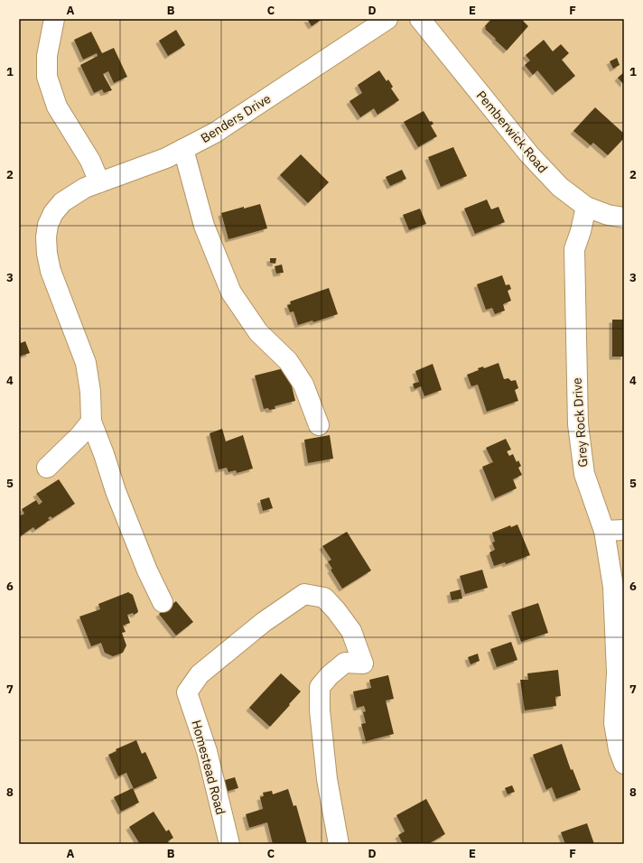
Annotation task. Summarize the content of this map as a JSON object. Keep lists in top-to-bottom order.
{
  "streets": {
    "street": [
      "Benders Drive",
      "Pemberwick Road",
      "Grey Rock Drive",
      "Homestead Road"
    ]
  },
  "crossings": [
    ["Pemberwick Road", "Grey Rock Drive"]
  ],
  "grid": {
    "columns": [
      "A",
      "B",
      "C",
      "D",
      "E",
      "F"
    ],
    "rows": [
      "1",
      "2",
      "3",
      "4",
      "5",
      "6",
      "7",
      "8"
    ]
  }
}
